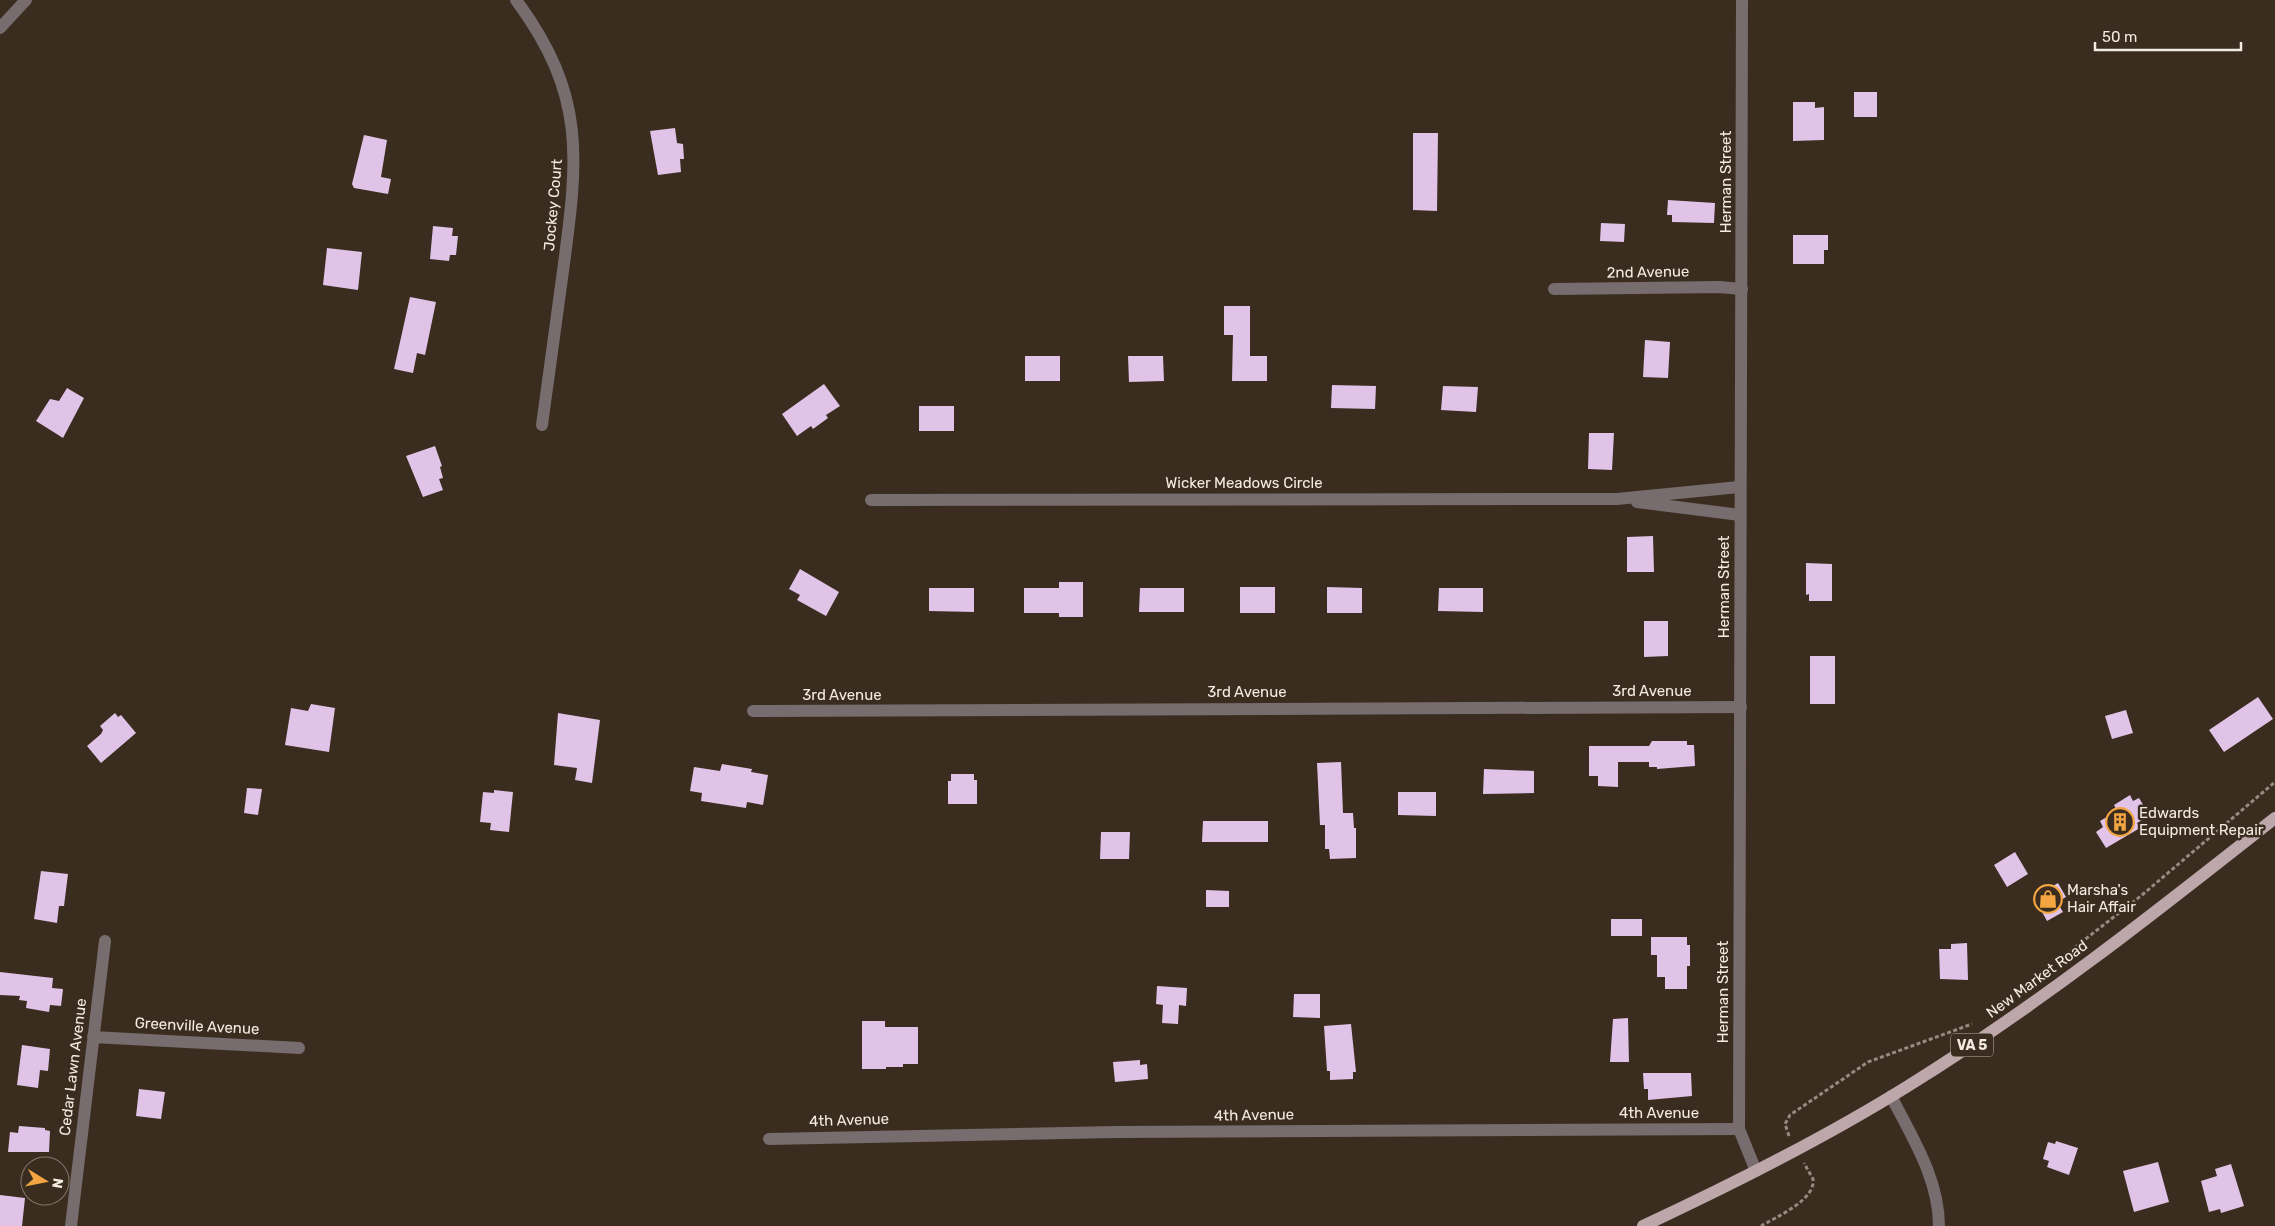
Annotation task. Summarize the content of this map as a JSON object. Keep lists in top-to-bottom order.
{
  "streets": {
    "main road": ["New Market Road", "VA 5"],
    "street": [
      "Herman Street",
      "Jockey Court",
      "2nd Avenue",
      "Wicker Meadows Circle",
      "3rd Avenue",
      "Greenville Avenue",
      "Cedar Lawn Avenue",
      "4th Avenue"
    ]
  },
  "crossings": [
    ["Herman Street", "2nd Avenue"],
    ["Herman Street", "Wicker Meadows Circle"],
    ["Herman Street", "3rd Avenue"],
    ["Herman Street", "New Market Road"],
    ["Herman Street", "4th Avenue"],
    ["Greenville Avenue", "Cedar Lawn Avenue"]
  ],
  "places": {
    "building": ["Edwards Equipment Repair"],
    "shop": ["Marsha's Hair Affair"]
  },
  "scale_bar": "50 m",
  "north": "right"
}
